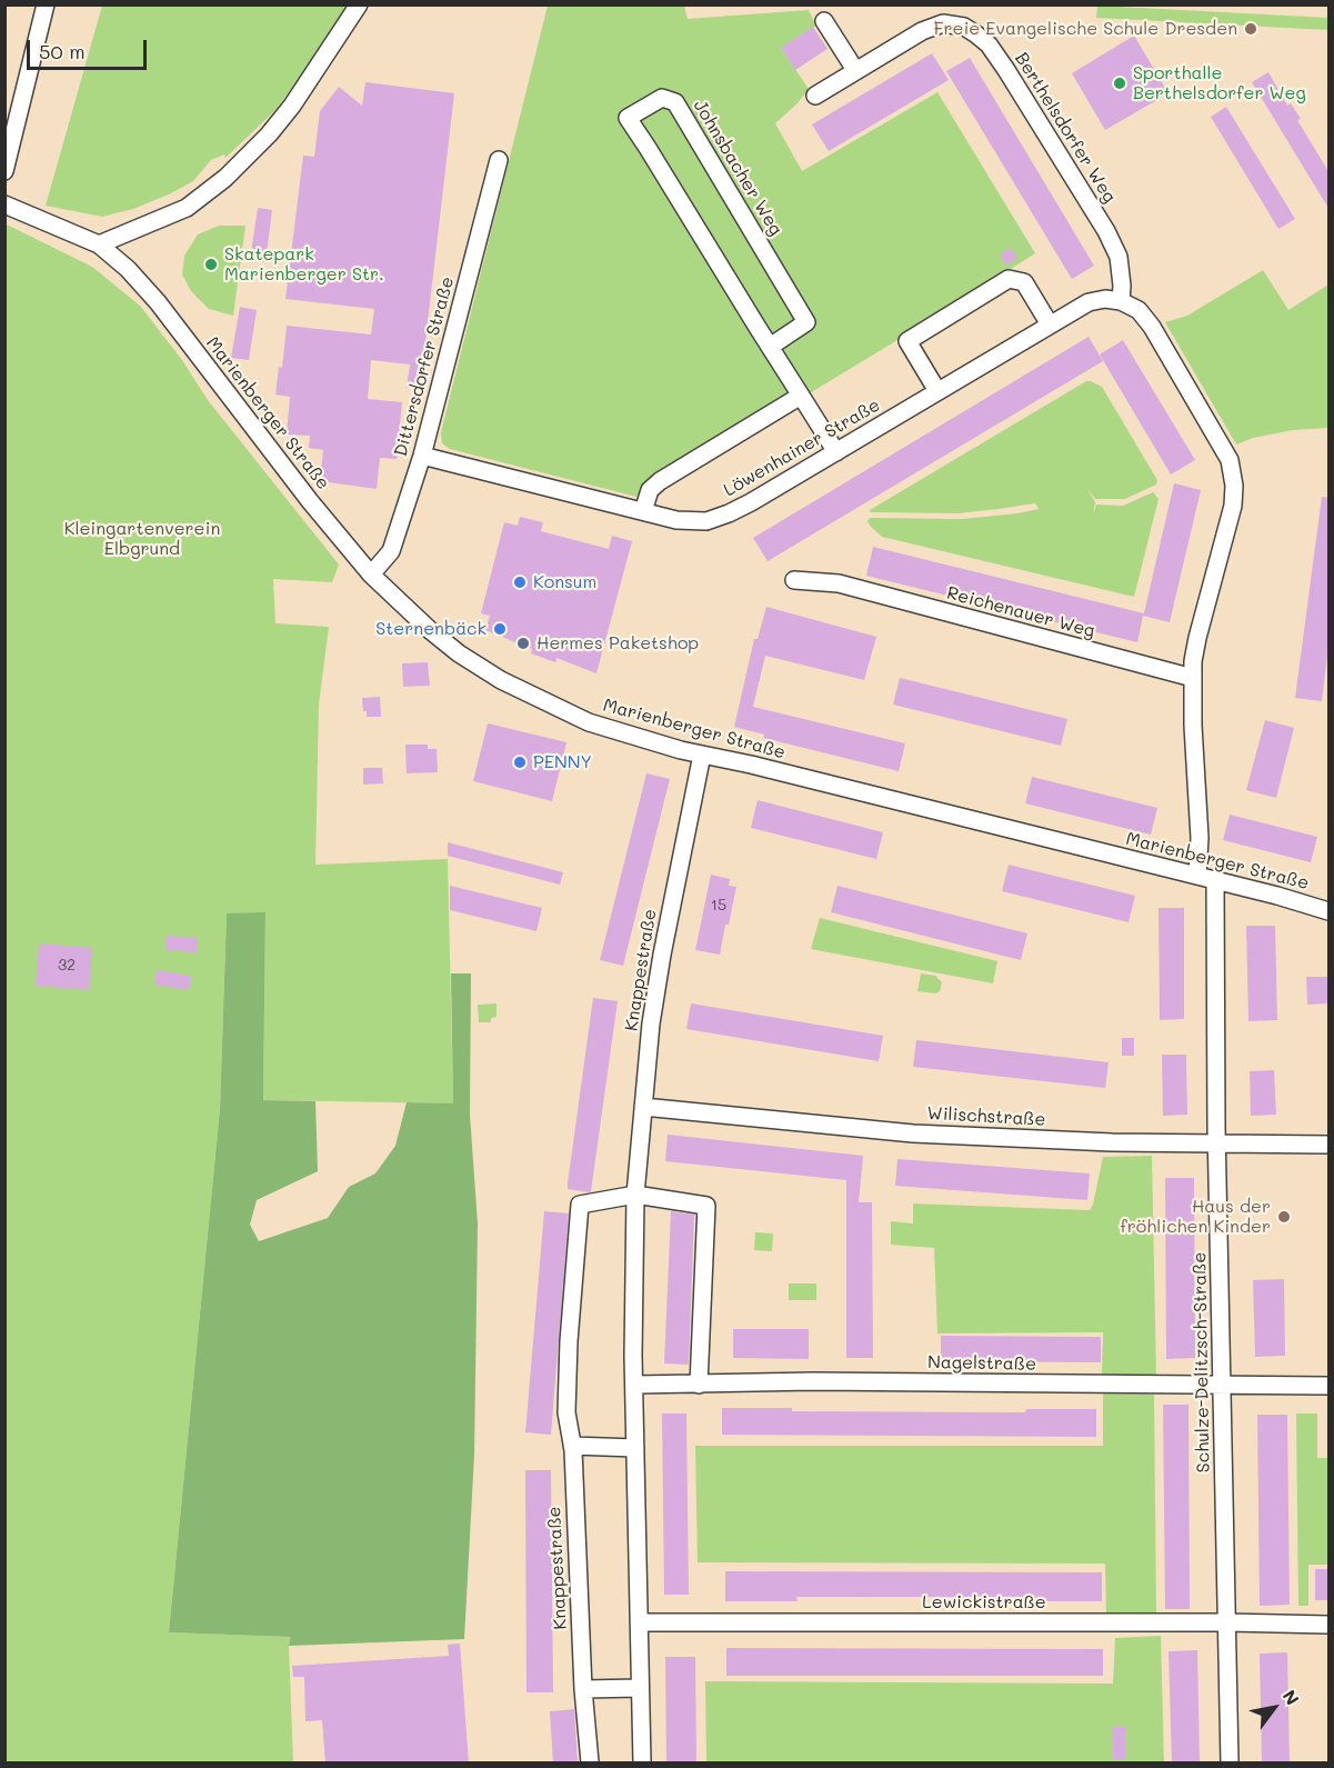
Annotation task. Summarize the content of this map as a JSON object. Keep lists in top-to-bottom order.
{
  "streets": {
    "street": [
      "Berthelsdorfer Weg",
      "Johnsbacher Weg",
      "Dittersdorfer Straße",
      "Marienberger Straße",
      "Löwenhainer Straße",
      "Reichenauer Weg",
      "Knappestraße",
      "Wilischstraße",
      "Schulze-Delitzsch-Straße",
      "Nagelstraße",
      "Lewickistraße"
    ]
  },
  "crossings": [
    ["Berthelsdorfer Weg", "Löwenhainer Straße"],
    ["Johnsbacher Weg", "Löwenhainer Straße"],
    ["Dittersdorfer Straße", "Marienberger Straße"],
    ["Dittersdorfer Straße", "Löwenhainer Straße"],
    ["Marienberger Straße", "Knappestraße"],
    ["Marienberger Straße", "Schulze-Delitzsch-Straße"],
    ["Knappestraße", "Wilischstraße"],
    ["Knappestraße", "Nagelstraße"],
    ["Knappestraße", "Lewickistraße"],
    ["Wilischstraße", "Schulze-Delitzsch-Straße"],
    ["Schulze-Delitzsch-Straße", "Nagelstraße"],
    ["Schulze-Delitzsch-Straße", "Lewickistraße"]
  ],
  "parks": ["Kleingartenverein Elbgrund"],
  "places": [
    "Freie Evangelische Schule Dresden",
    "Sporthalle Berthelsdorfer Weg",
    "Skatepark Marienberger Str.",
    "Konsum",
    "Sternenbäck",
    "Hermes Paketshop",
    "PENNY",
    "Haus der fröhlichen Kinder"
  ],
  "house_numbers": ["15", "32"],
  "scale_bar": "50 m",
  "north": "top right"
}
